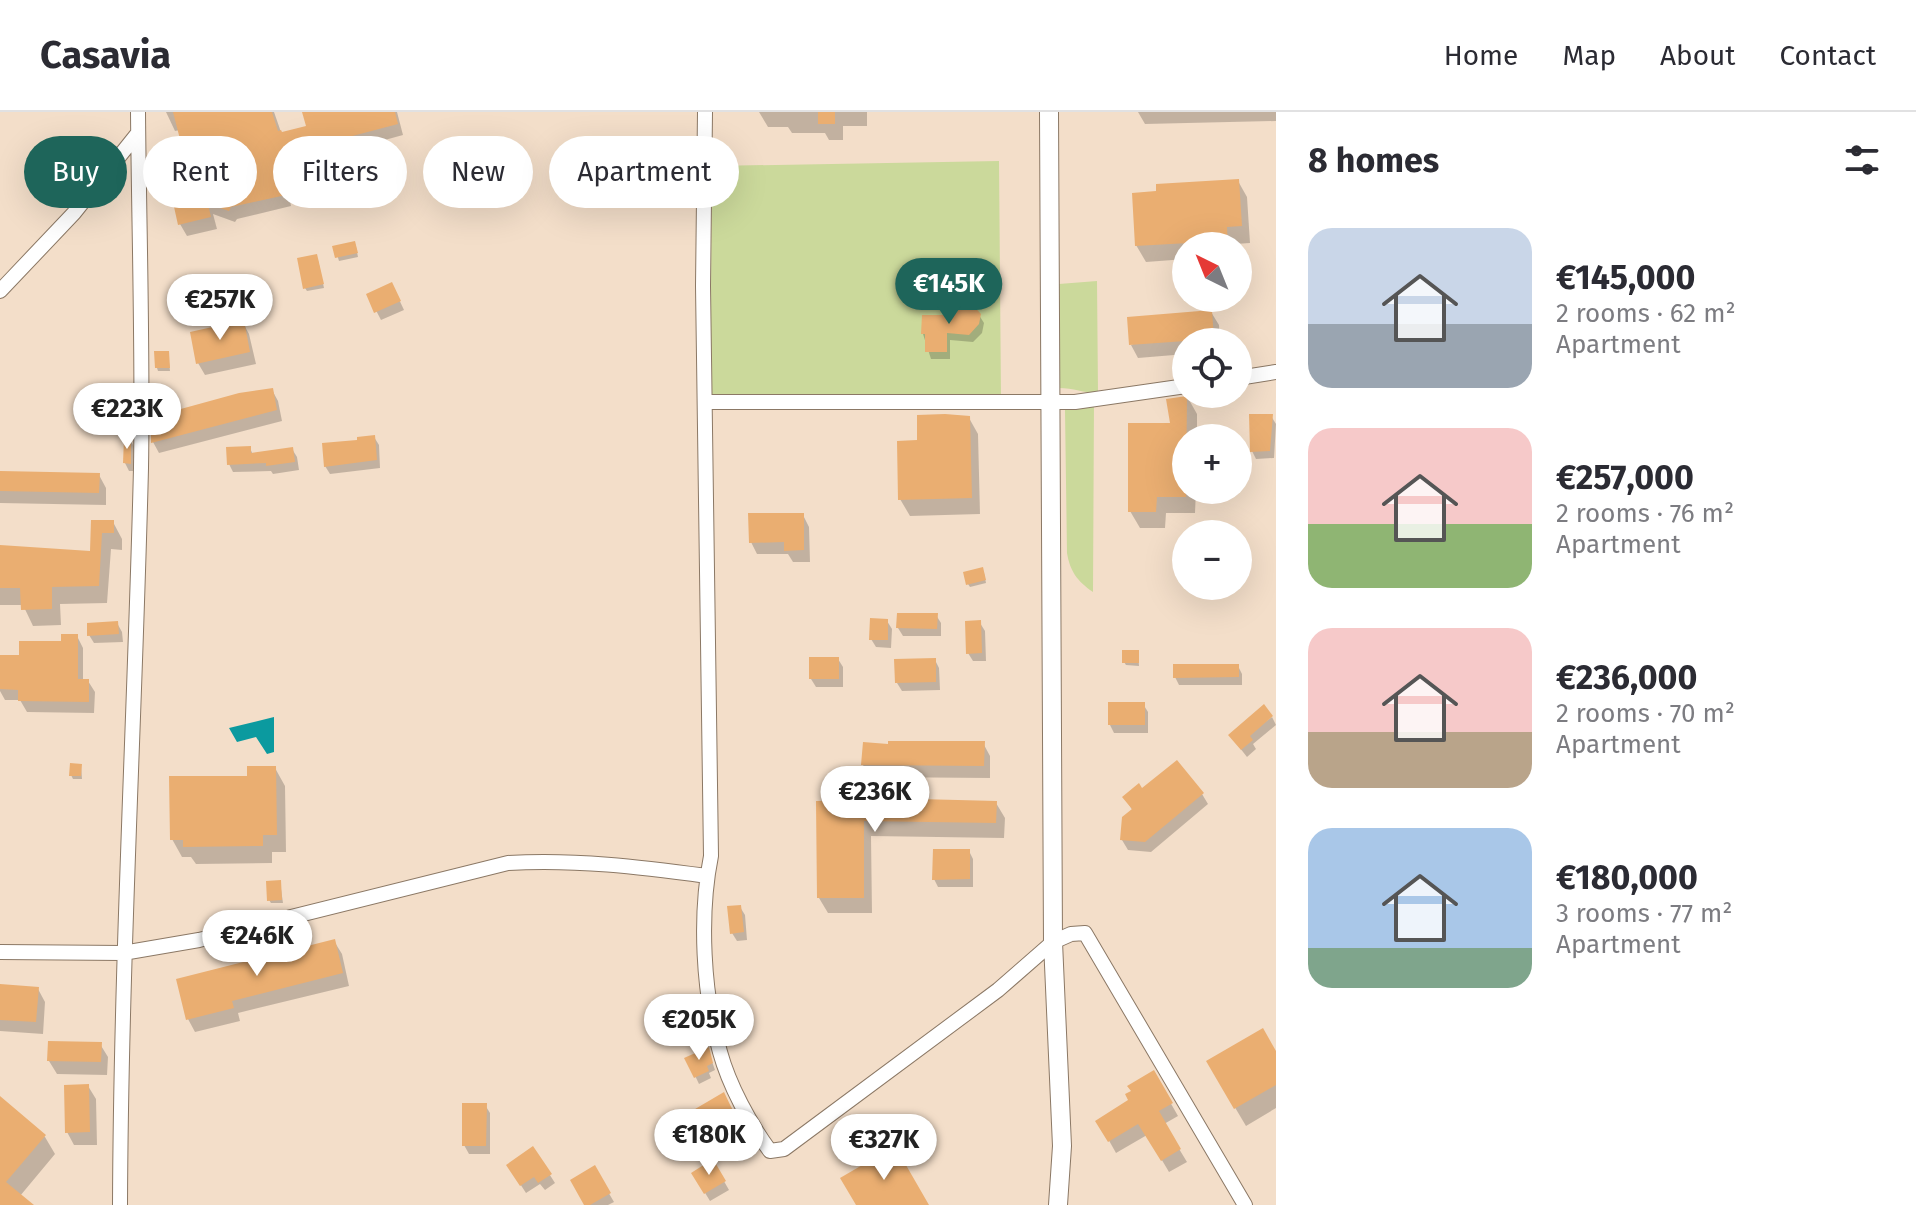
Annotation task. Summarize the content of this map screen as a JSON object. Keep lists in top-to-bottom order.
{
  "north": "top left",
  "page": {
    "header": "Casavia",
    "nav": [
      "Home",
      "Map",
      "About",
      "Contact"
    ],
    "heading": "8 homes",
    "chip": [
      "Buy",
      "Rent",
      "Filters",
      "New",
      "Apartment"
    ],
    "list": [
      {
        "name": "€145,000",
        "note": "2 rooms · 62 m² · Apartment"
      },
      {
        "name": "€257,000",
        "note": "2 rooms · 76 m² · Apartment"
      },
      {
        "name": "€236,000",
        "note": "2 rooms · 70 m² · Apartment"
      },
      {
        "name": "€180,000",
        "note": "3 rooms · 77 m² · Apartment"
      }
    ],
    "map_buttons": ["+", "−"],
    "price": [
      "€145K",
      "€257K",
      "€223K",
      "€236K",
      "€246K",
      "€205K",
      "€180K",
      "€327K"
    ]
  }
}
